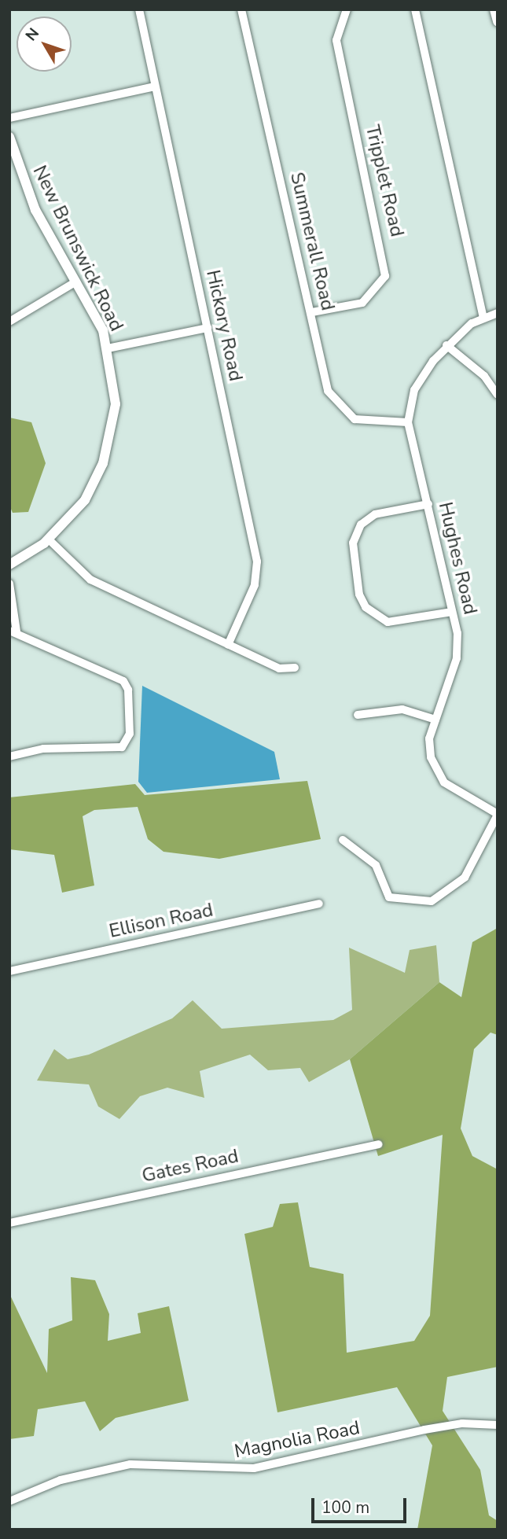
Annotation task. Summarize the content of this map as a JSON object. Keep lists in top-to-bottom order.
{
  "streets": {
    "street": [
      "Tripplet Road",
      "Summerall Road",
      "New Brunswick Road",
      "Hickory Road",
      "Hughes Road",
      "Ellison Road",
      "Gates Road",
      "Magnolia Road"
    ]
  },
  "crossings": [
    ["Tripplet Road", "Summerall Road"],
    ["Summerall Road", "Hughes Road"]
  ],
  "scale_bar": "100 m",
  "north": "top left"
}
